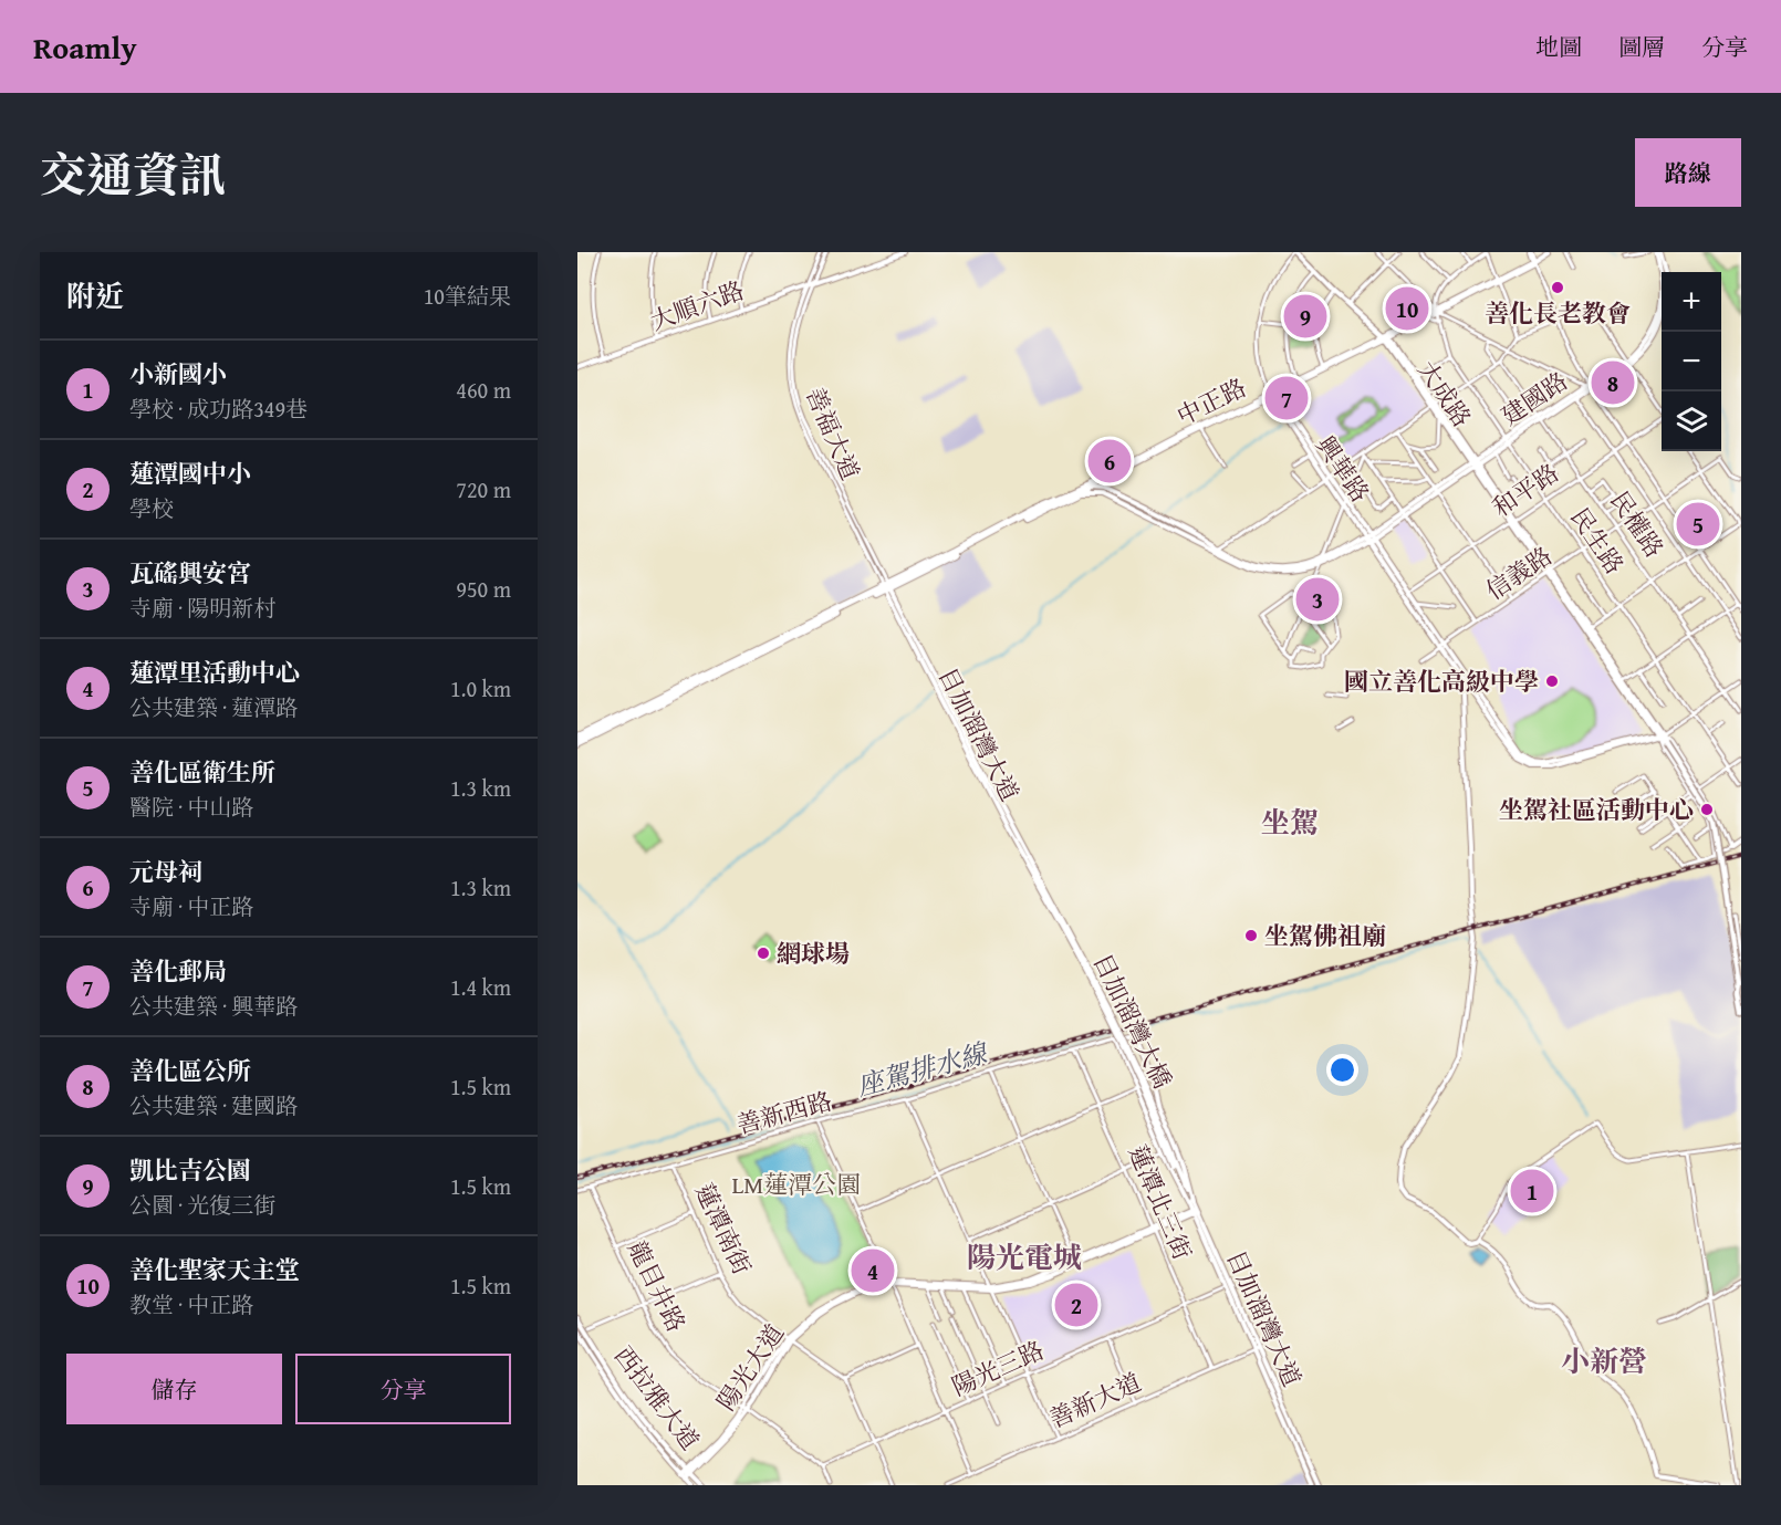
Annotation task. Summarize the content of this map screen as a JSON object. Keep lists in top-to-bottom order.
{
  "streets": {
    "main road": ["大成路", "中正路"],
    "street": [
      "大順六路",
      "建國路",
      "善福大道",
      "興華路",
      "和平路",
      "民權路",
      "民生路",
      "信義路",
      "目加溜灣大道",
      "目加溜灣大橋",
      "善新西路",
      "蓮潭北三街",
      "蓮潭南街",
      "龍目井路",
      "陽光大道",
      "陽光三路",
      "西拉雅大道",
      "善新大道"
    ]
  },
  "crossings": [
    ["大順六路", "善福大道"],
    ["大成路", "建國路"],
    ["大成路", "中正路"],
    ["大成路", "興華路"],
    ["大成路", "和平路"],
    ["大成路", "信義路"],
    ["建國路", "中正路"],
    ["建國路", "興華路"],
    ["建國路", "民權路"],
    ["建國路", "民生路"],
    ["中正路", "善福大道"],
    ["中正路", "興華路"],
    ["中正路", "民生路"],
    ["中正路", "目加溜灣大道"],
    ["善福大道", "目加溜灣大道"],
    ["興華路", "和平路"],
    ["興華路", "信義路"],
    ["和平路", "民權路"],
    ["和平路", "民生路"],
    ["民權路", "信義路"],
    ["民生路", "信義路"],
    ["目加溜灣大道", "目加溜灣大橋"],
    ["目加溜灣大道", "陽光大道"],
    ["目加溜灣大道", "陽光三路"],
    ["目加溜灣大道", "善新大道"],
    ["善新西路", "蓮潭北三街"],
    ["善新西路", "蓮潭南街"],
    ["善新西路", "龍目井路"],
    ["蓮潭北三街", "陽光大道"],
    ["蓮潭北三街", "陽光三路"],
    ["蓮潭北三街", "善新大道"],
    ["蓮潭南街", "陽光大道"],
    ["龍目井路", "陽光大道"],
    ["龍目井路", "陽光三路"],
    ["陽光大道", "西拉雅大道"]
  ],
  "districts": ["坐駕", "陽光電城", "小新營"],
  "water": ["座駕排水線"],
  "parks": ["LM蓮潭公園"],
  "places": [
    "善化長老教會",
    "國立善化高級中學",
    "坐駕社區活動中心",
    "坐駕佛祖廟",
    "網球場"
  ],
  "page": {
    "header": "Roamly",
    "nav": ["地圖", "圖層", "分享"],
    "title": "交通資訊",
    "buttons": [
      "路線",
      ["儲存", "分享"]
    ],
    "heading": ["附近", "10筆結果"],
    "map_buttons": ["+", "−"],
    "pins": [
      "10",
      "9",
      "8",
      "7",
      "6",
      "5",
      "3",
      "1",
      "4",
      "2"
    ],
    "list": [
      {
        "mark": "1",
        "name": "小新國小",
        "note": "學校 · 成功路349巷",
        "value": "460 m"
      },
      {
        "mark": "2",
        "name": "蓮潭國中小",
        "note": "學校",
        "value": "720 m"
      },
      {
        "mark": "3",
        "name": "瓦磘興安宮",
        "note": "寺廟 · 陽明新村",
        "value": "950 m"
      },
      {
        "mark": "4",
        "name": "蓮潭里活動中心",
        "note": "公共建築 · 蓮潭路",
        "value": "1.0 km"
      },
      {
        "mark": "5",
        "name": "善化區衛生所",
        "note": "醫院 · 中山路",
        "value": "1.3 km"
      },
      {
        "mark": "6",
        "name": "元母祠",
        "note": "寺廟 · 中正路",
        "value": "1.3 km"
      },
      {
        "mark": "7",
        "name": "善化郵局",
        "note": "公共建築 · 興華路",
        "value": "1.4 km"
      },
      {
        "mark": "8",
        "name": "善化區公所",
        "note": "公共建築 · 建國路",
        "value": "1.5 km"
      },
      {
        "mark": "9",
        "name": "凱比吉公園",
        "note": "公園 · 光復三街",
        "value": "1.5 km"
      },
      {
        "mark": "10",
        "name": "善化聖家天主堂",
        "note": "教堂 · 中正路",
        "value": "1.5 km"
      }
    ]
  }
}
